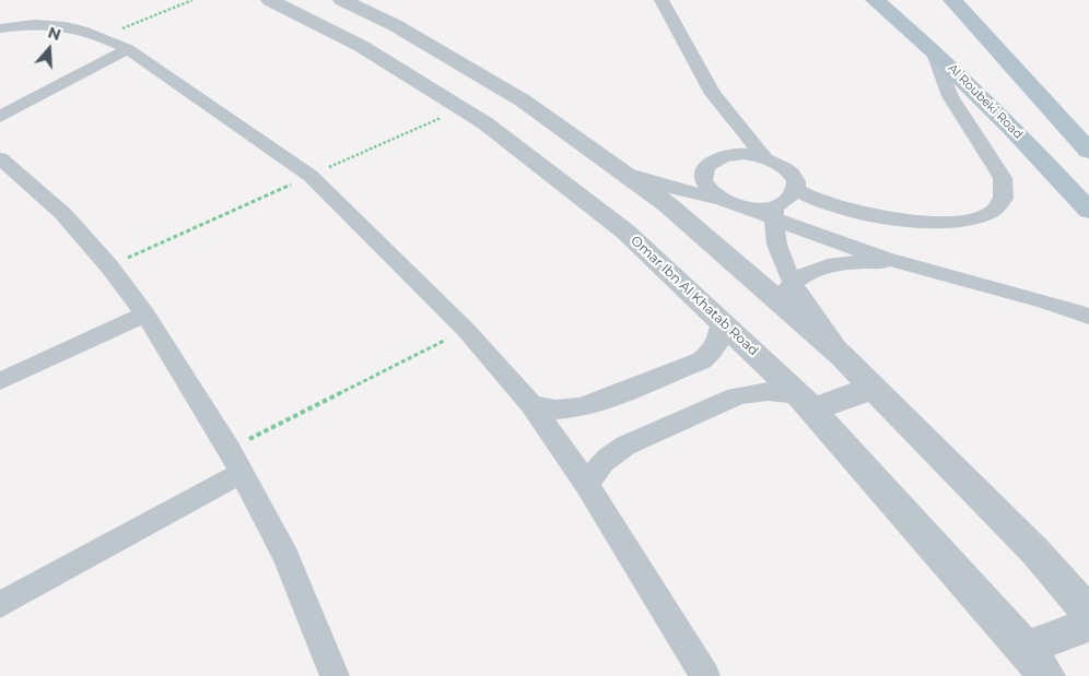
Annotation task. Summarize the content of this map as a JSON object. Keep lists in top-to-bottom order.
{
  "streets": {
    "main road": ["Al Roubeki Road"],
    "street": ["Omar Ibn Al Khatab Road"]
  },
  "north": "top"
}
